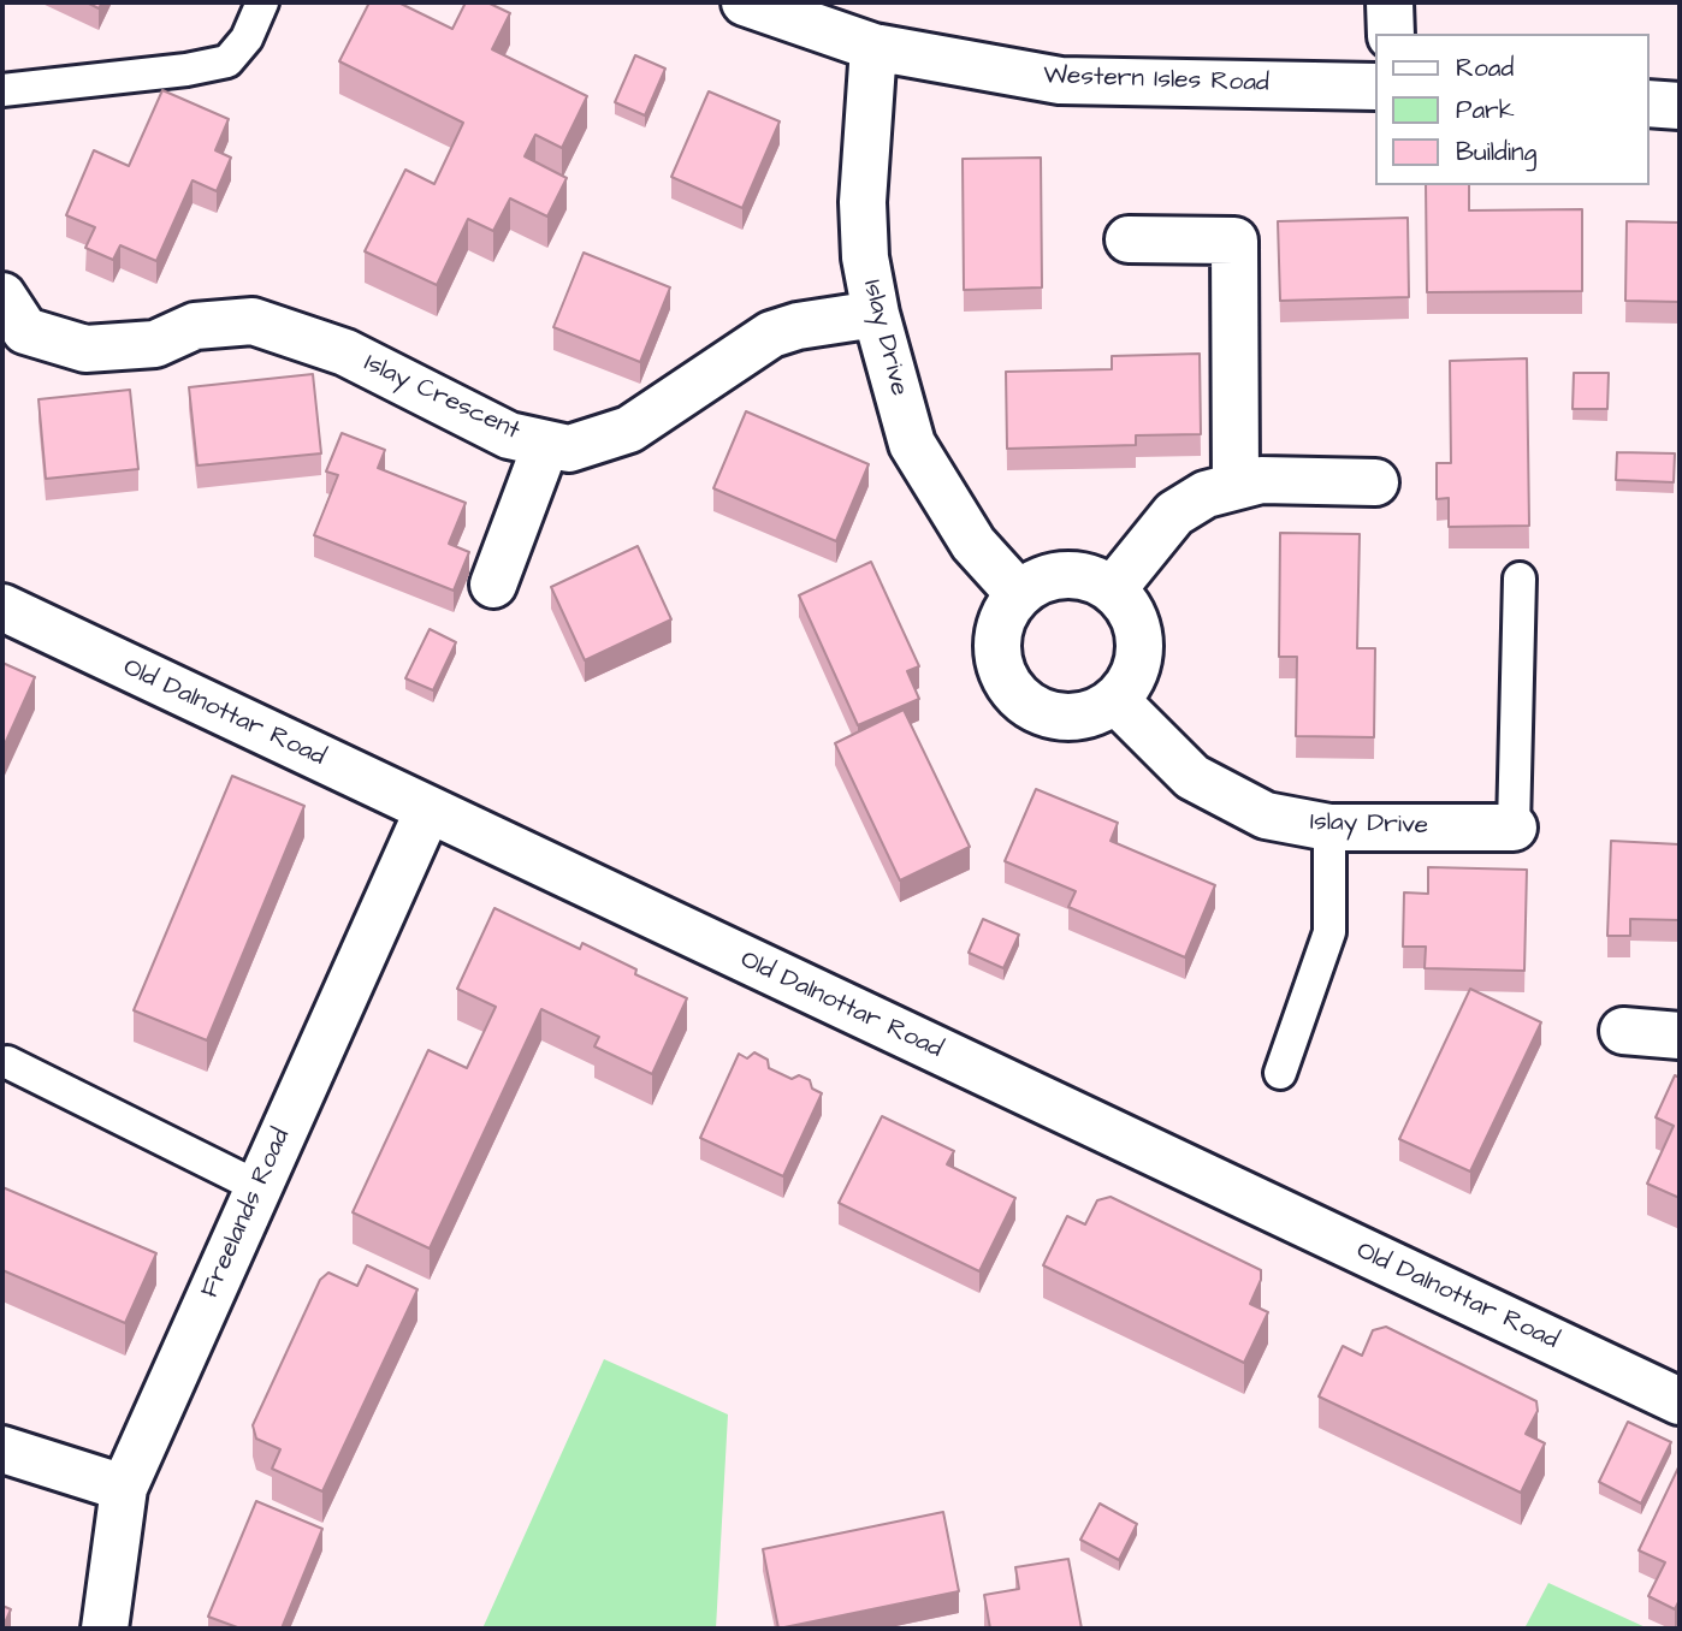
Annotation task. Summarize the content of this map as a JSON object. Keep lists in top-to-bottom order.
{
  "streets": {
    "street": [
      "Western Isles Road",
      "Islay Drive",
      "Islay Crescent",
      "Old Dalnottar Road",
      "Freelands Road"
    ]
  },
  "crossings": [
    ["Western Isles Road", "Islay Drive"],
    ["Islay Drive", "Islay Crescent"],
    ["Old Dalnottar Road", "Freelands Road"]
  ],
  "legend": ["Road", "Park", "Building"]
}
